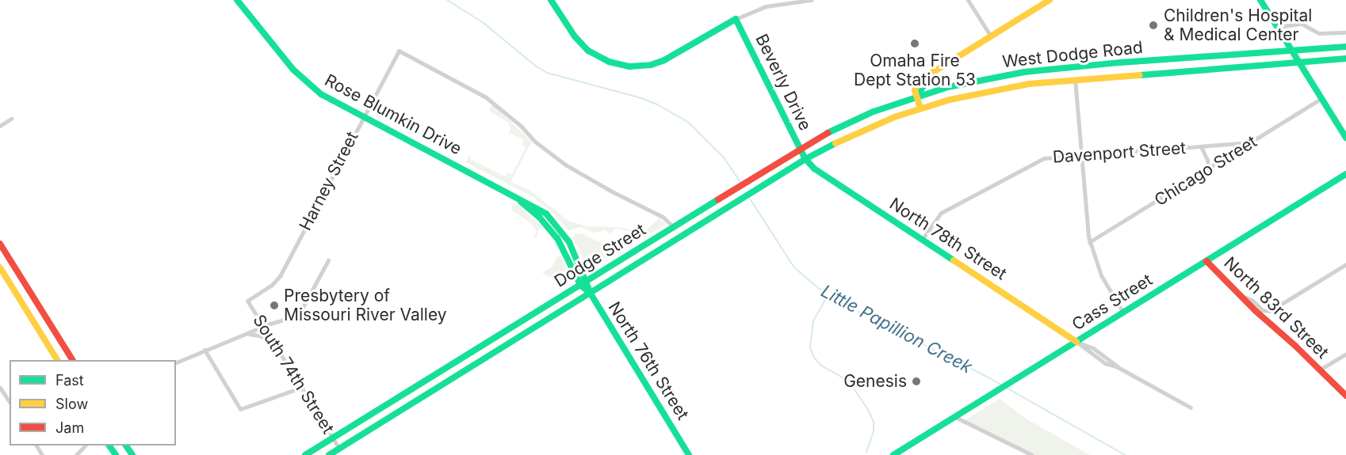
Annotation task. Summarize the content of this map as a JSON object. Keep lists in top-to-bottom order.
{
  "streets": {
    "main road": [
      "West Dodge Road",
      "Beverly Drive",
      "Rose Blumkin Drive",
      "North 78th Street",
      "Dodge Street",
      "Cass Street",
      "North 83rd Street",
      "North 76th Street"
    ],
    "street": [
      "Davenport Street",
      "Chicago Street",
      "Harney Street",
      "South 74th Street"
    ]
  },
  "crossings": [
    ["West Dodge Road", "Dodge Street"],
    ["Beverly Drive", "North 78th Street"],
    ["Beverly Drive", "Dodge Street"],
    ["Rose Blumkin Drive", "Harney Street"],
    ["Rose Blumkin Drive", "Dodge Street"],
    ["Rose Blumkin Drive", "North 76th Street"],
    ["Davenport Street", "Chicago Street"],
    ["Davenport Street", "North 78th Street"],
    ["Harney Street", "Dodge Street"],
    ["Harney Street", "South 74th Street"],
    ["North 78th Street", "Dodge Street"],
    ["North 78th Street", "Cass Street"],
    ["Dodge Street", "North 76th Street"],
    ["Dodge Street", "South 74th Street"],
    ["Cass Street", "North 83rd Street"]
  ],
  "water": ["Little Papillion Creek"],
  "places": [
    "Children's Hospital & Medical Center",
    "Omaha Fire Dept Station 53",
    "Presbytery of Missouri River Valley",
    "Genesis"
  ],
  "legend": ["Fast", "Slow", "Jam"]
}
